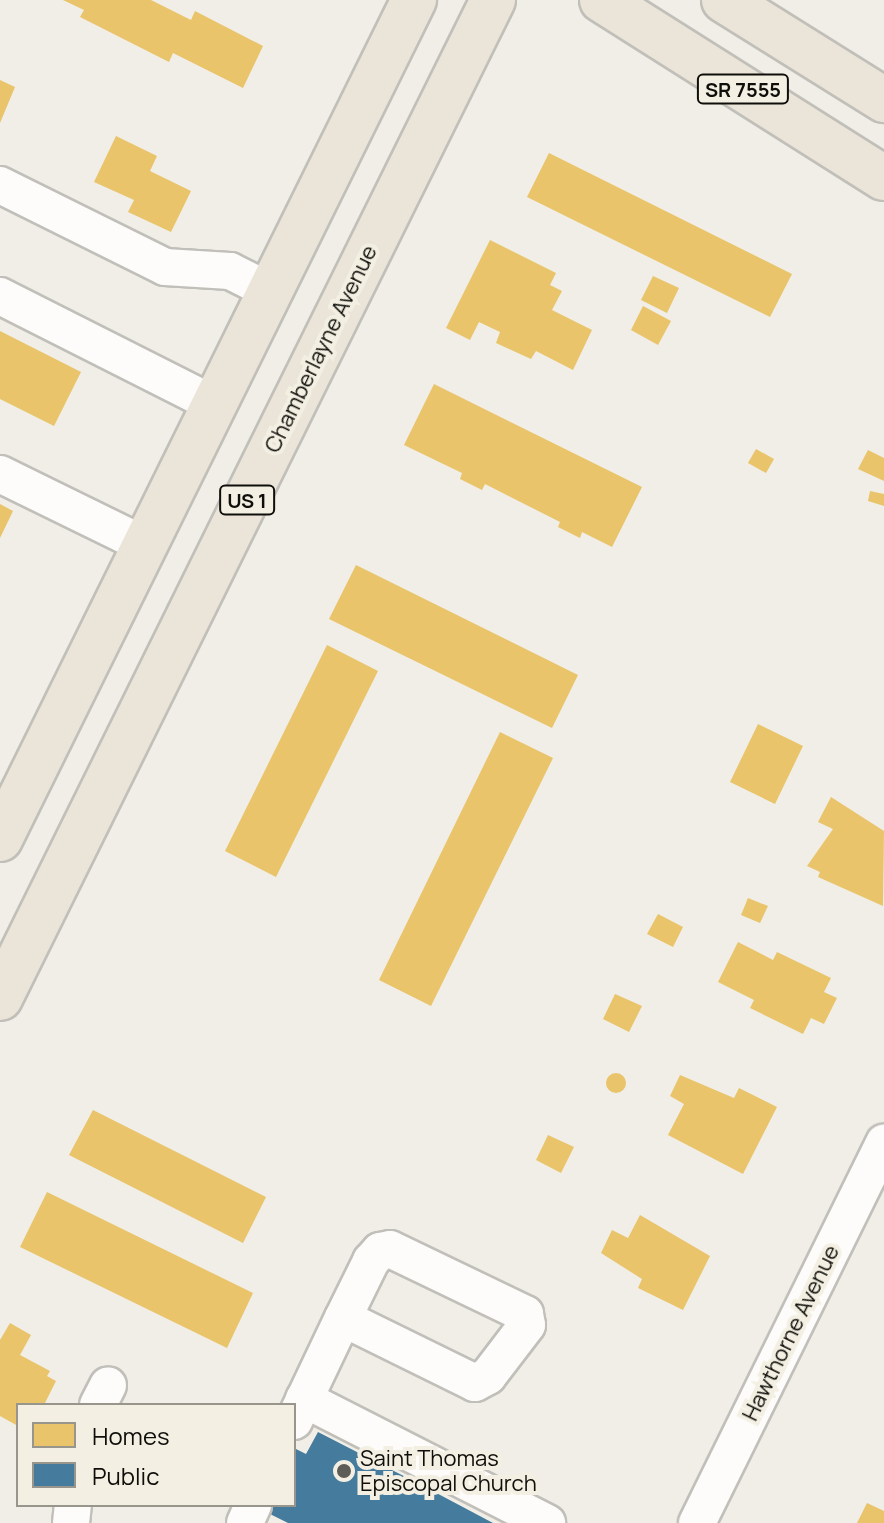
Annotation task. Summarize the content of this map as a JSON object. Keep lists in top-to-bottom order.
{
  "streets": {
    "main road": ["SR 7555", "Chamberlayne Avenue", "US 1"],
    "street": ["Hawthorne Avenue"]
  },
  "places": ["Saint Thomas Episcopal Church"],
  "legend": ["Homes", "Public"]
}
